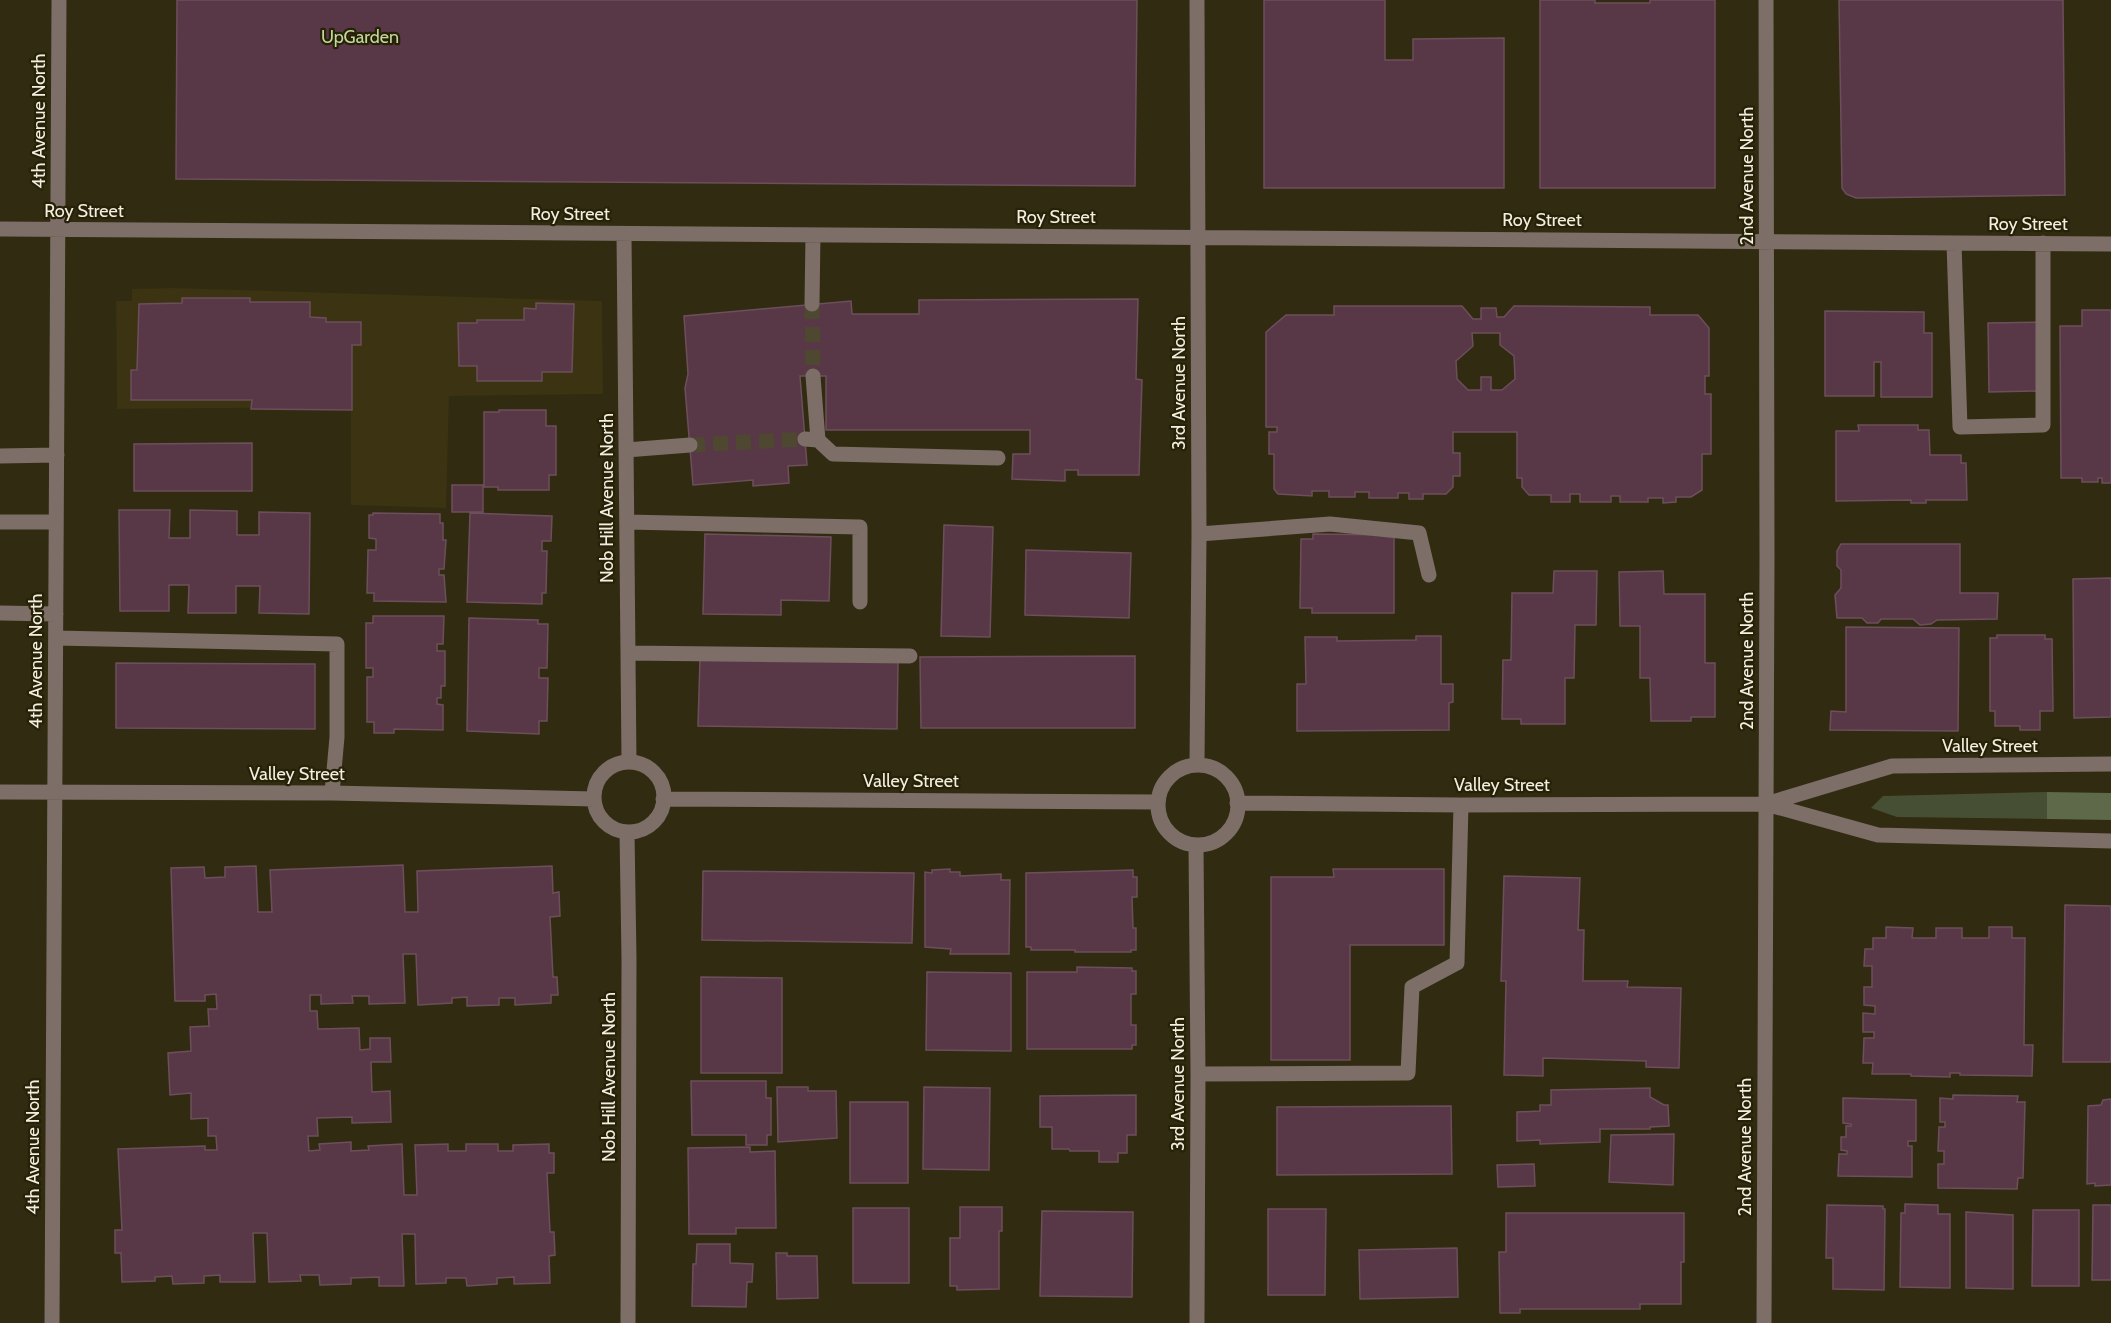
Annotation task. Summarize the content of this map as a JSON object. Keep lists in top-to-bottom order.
{
  "streets": {
    "street": [
      "4th Avenue North",
      "2nd Avenue North",
      "Roy Street",
      "3rd Avenue North",
      "Nob Hill Avenue North",
      "Valley Street"
    ]
  },
  "crossings": [
    ["4th Avenue North", "Roy Street"],
    ["4th Avenue North", "Valley Street"],
    ["2nd Avenue North", "Roy Street"],
    ["2nd Avenue North", "Valley Street"],
    ["Roy Street", "3rd Avenue North"],
    ["Roy Street", "Nob Hill Avenue North"],
    ["3rd Avenue North", "Valley Street"],
    ["Nob Hill Avenue North", "Valley Street"]
  ],
  "parks": ["UpGarden"]
}
